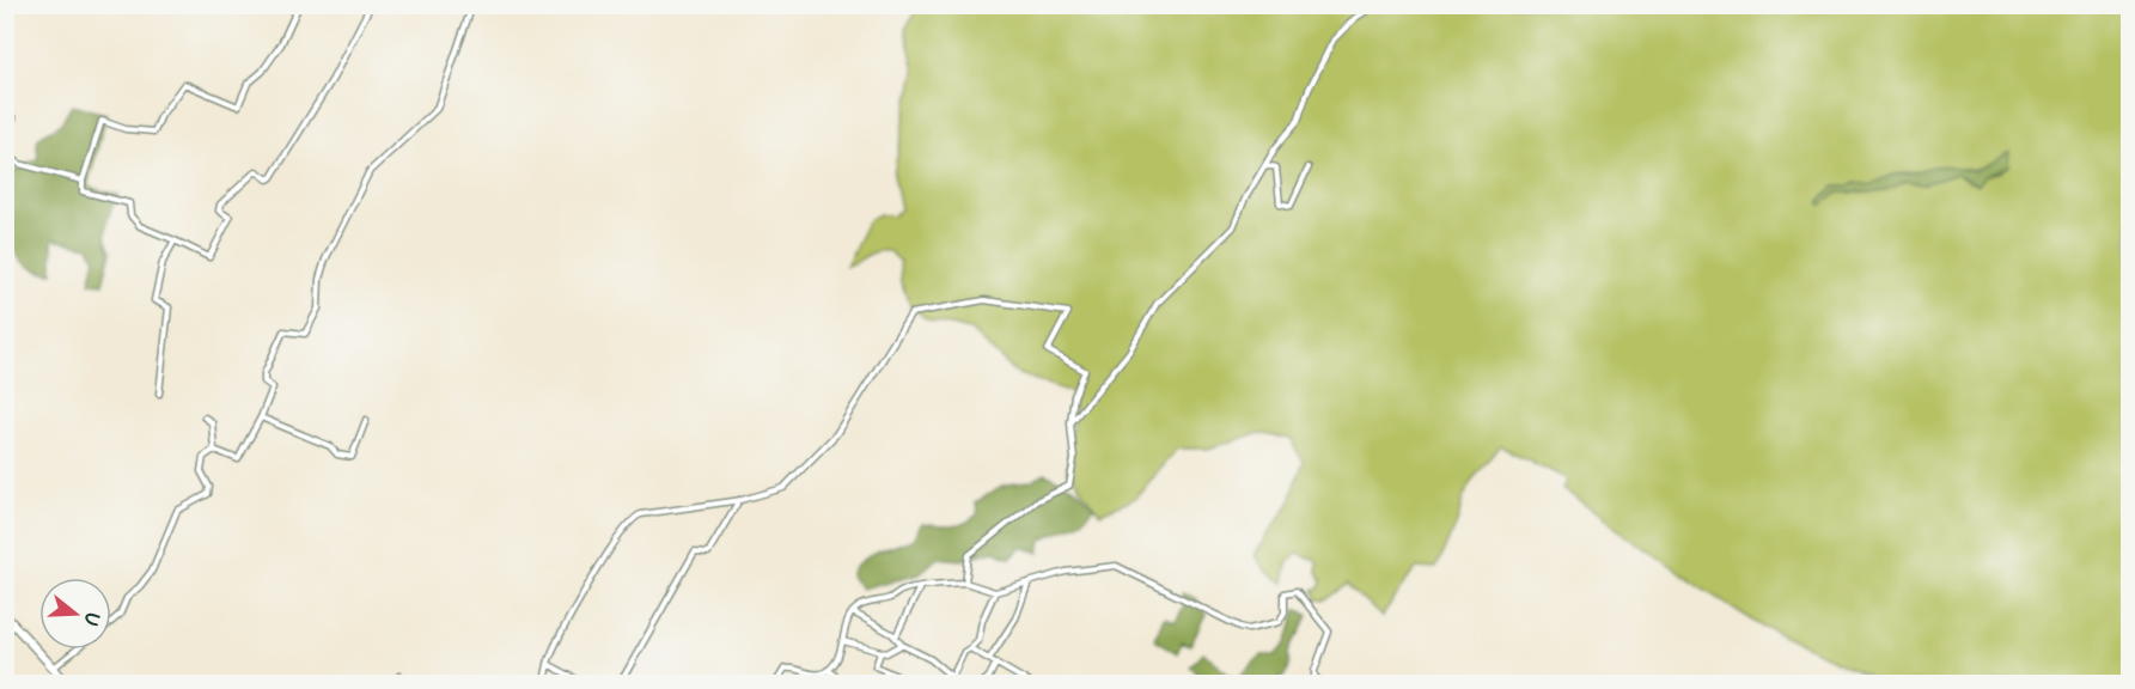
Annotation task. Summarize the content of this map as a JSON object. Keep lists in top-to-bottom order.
{
  "north": "right"
}
